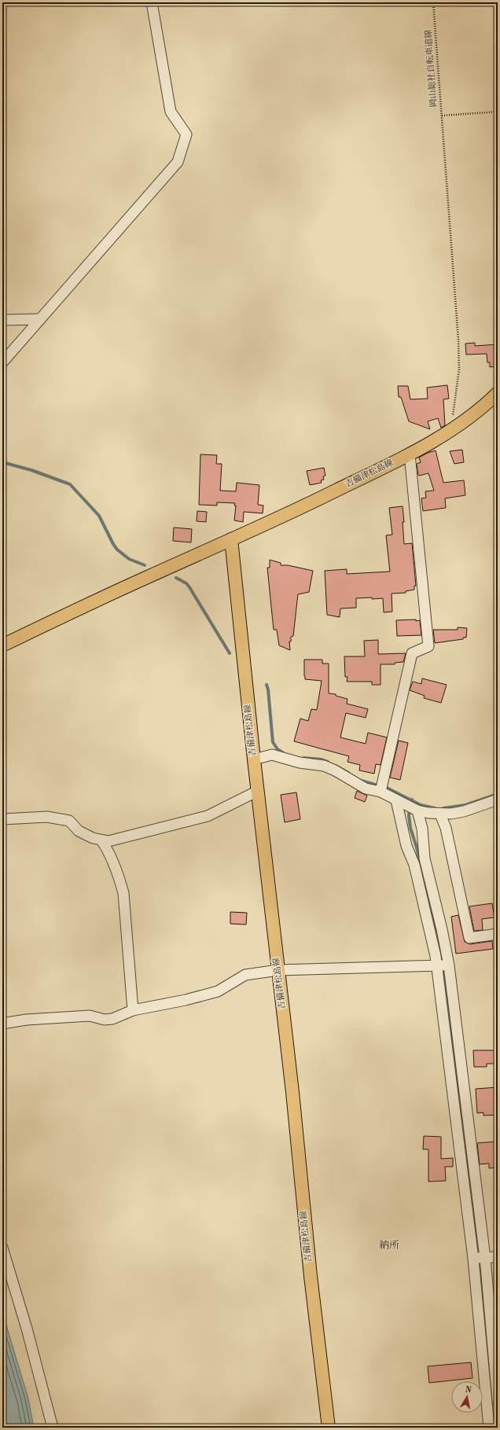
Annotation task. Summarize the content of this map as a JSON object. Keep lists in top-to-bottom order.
{
  "streets": {
    "main road": ["吉備津松島線"],
    "path": ["岡山総社自転車道線"]
  },
  "districts": ["納所"],
  "north": "top"
}
